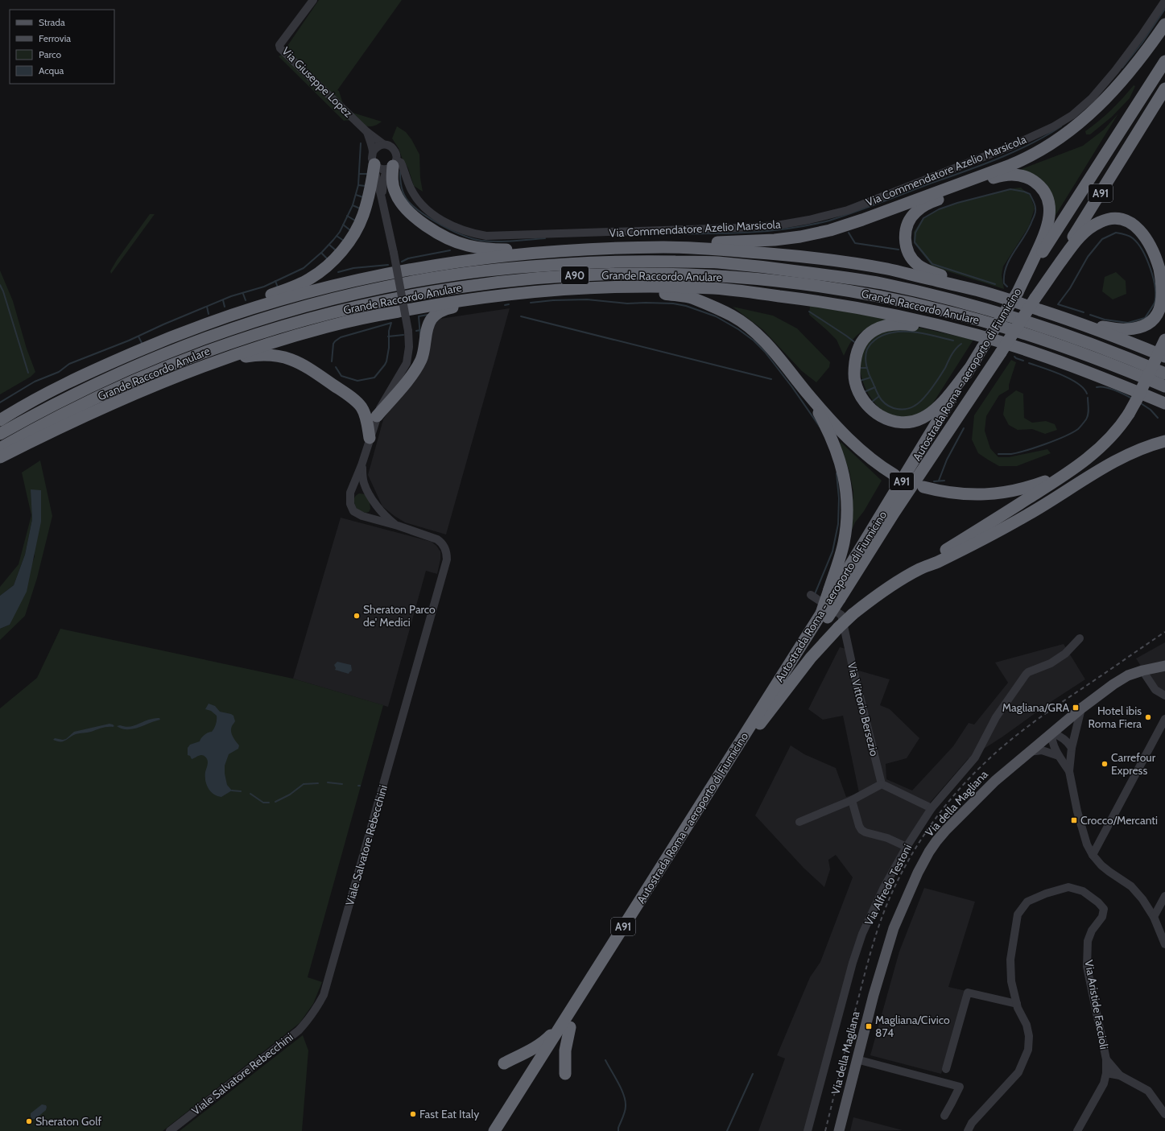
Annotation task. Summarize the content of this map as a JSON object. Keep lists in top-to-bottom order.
{
  "streets": {
    "highway": [
      "A91",
      "A90",
      "Grande Raccordo Anulare",
      "Autostrada Roma - aeroporto di Fiumicino"
    ],
    "main road": ["Via della Magliana"],
    "street": [
      "Via Giuseppe Lopez",
      "Via Commendatore Azelio Marsicola",
      "Via Vittorio Bersezio",
      "Viale Salvatore Rebecchini",
      "Via Alfredo Testoni",
      "Via Aristide Faccioli"
    ]
  },
  "crossings": [
    ["Via Giuseppe Lopez", "Via Commendatore Azelio Marsicola"],
    ["Via Giuseppe Lopez", "Viale Salvatore Rebecchini"],
    ["Via Commendatore Azelio Marsicola", "Viale Salvatore Rebecchini"]
  ],
  "places": {
    "other": [
      "Sheraton Parco de' Medici",
      "Hotel ibis Roma Fiera",
      "Carrefour Express",
      "Fast Eat Italy",
      "Sheraton Golf"
    ],
    "transit": ["Magliana/GRA", "Crocco/Mercanti", "Magliana/Civico 874"]
  },
  "legend": [
    "Strada",
    "Ferrovia",
    "Parco",
    "Acqua"
  ]
}
